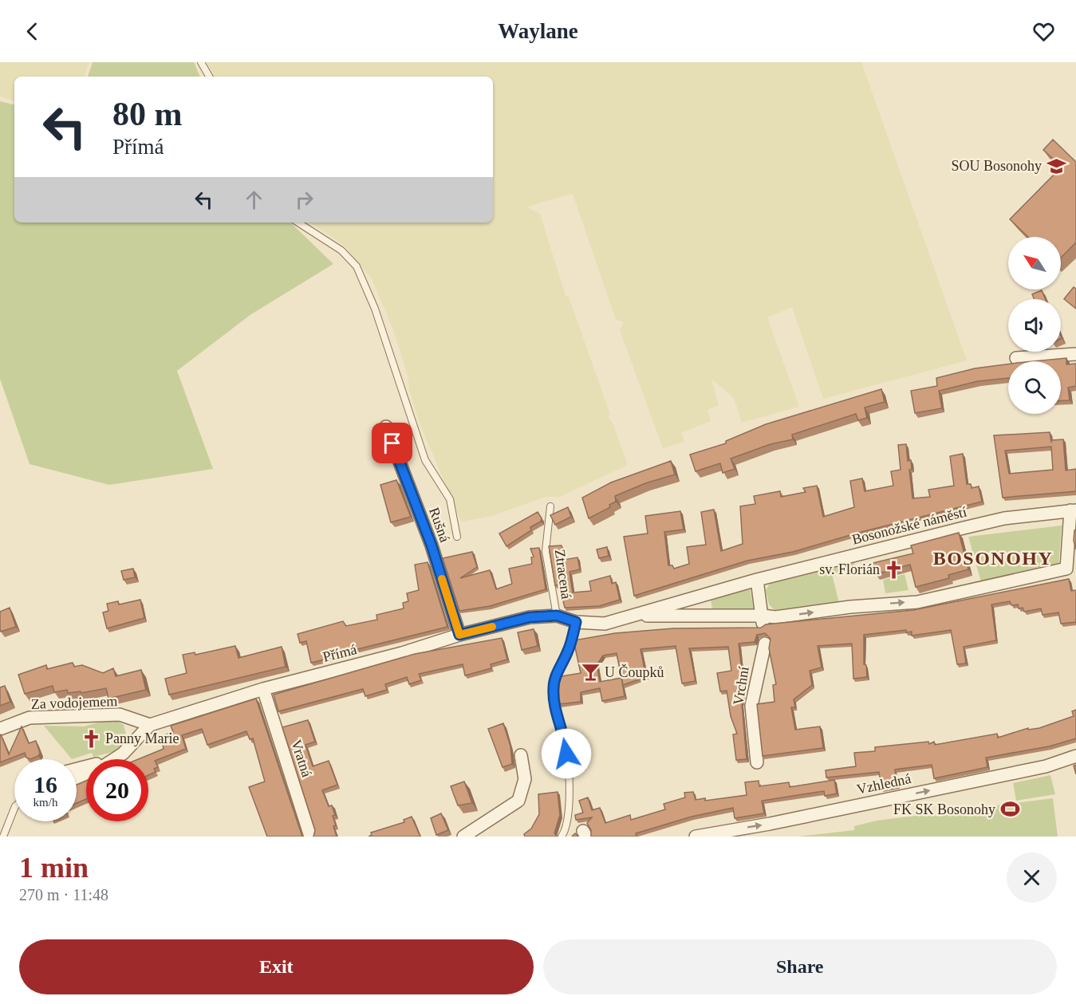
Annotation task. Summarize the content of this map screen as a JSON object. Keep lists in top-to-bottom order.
{
  "streets": {
    "street": [
      "Rušná",
      "Bosonožské náměstí",
      "Přímá",
      "Vrchní",
      "Za vodojemem",
      "Vratná",
      "Vzhledná"
    ],
    "lane": ["Ztracená"]
  },
  "crossings": [
    ["Rušná", "Přímá"],
    ["Bosonožské náměstí", "Přímá"],
    ["Ztracená", "Přímá"],
    ["Přímá", "Za vodojemem"],
    ["Přímá", "Vratná"]
  ],
  "one_way": ["Vzhledná"],
  "districts": ["BOSONOHY"],
  "places": {
    "school or university": ["SOU Bosonohy"],
    "church": ["sv. Florián", "Panny Marie"],
    "bar": ["U Čoupků"],
    "sports": ["FK SK Bosonohy"]
  },
  "north": "top left",
  "page": {
    "header": "Waylane",
    "turn": ["80 m", "Přímá"],
    "speed": "16 km/h",
    "limit": "20",
    "heading": ["1 min", "270 m · 11:48"],
    "buttons": ["Exit", "Share"]
  }
}
